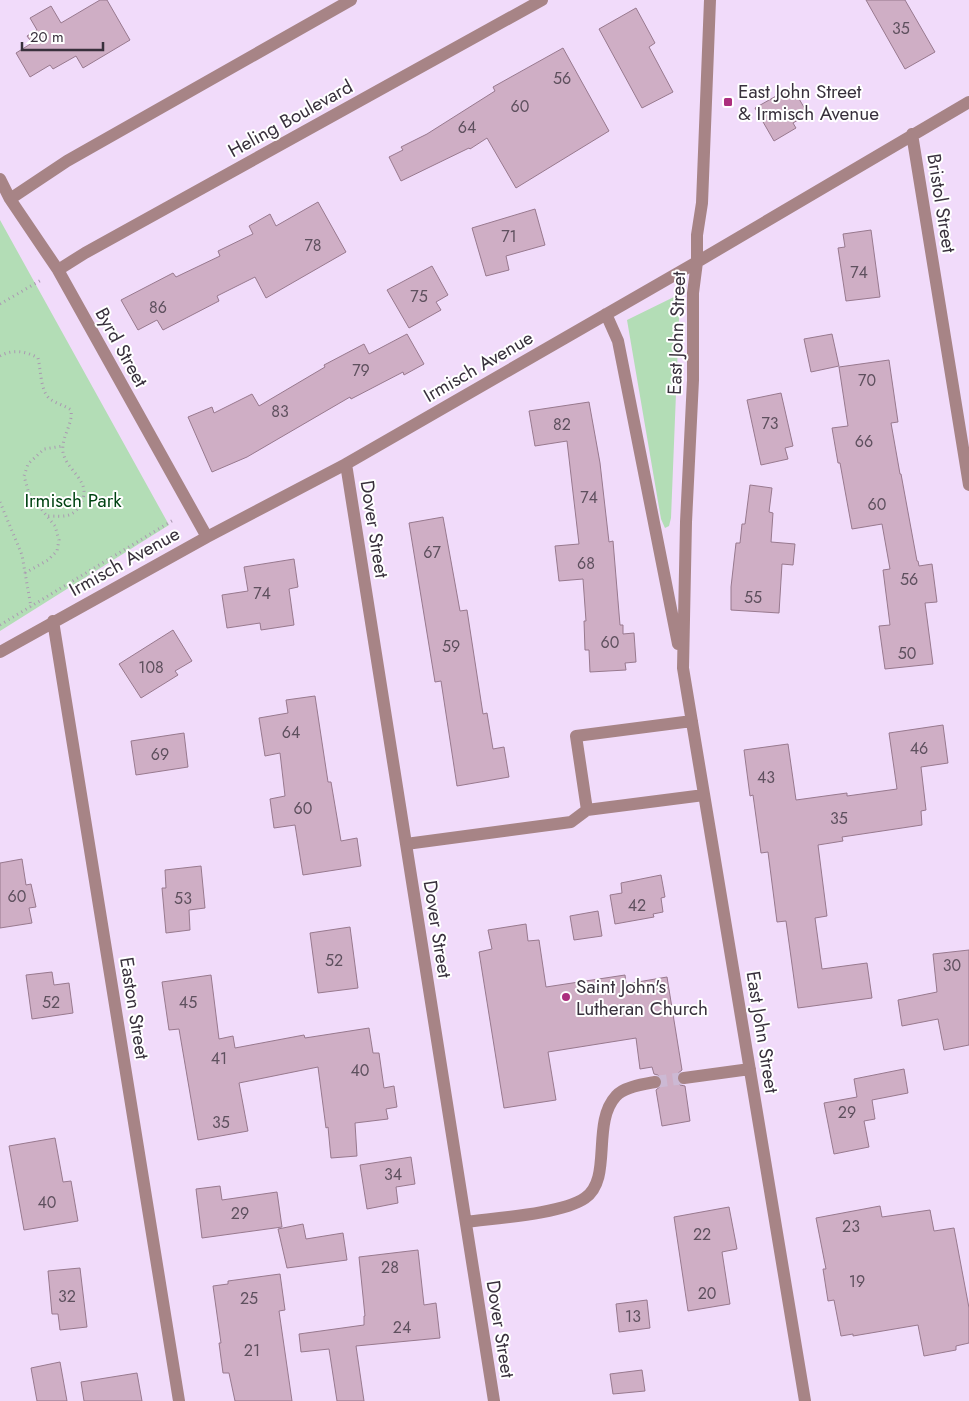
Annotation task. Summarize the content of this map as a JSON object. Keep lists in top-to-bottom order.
{
  "streets": {
    "street": [
      "Heling Boulevard",
      "Bristol Street",
      "East John Street",
      "Byrd Street",
      "Irmisch Avenue",
      "Dover Street",
      "Easton Street"
    ]
  },
  "crossings": [
    ["Heling Boulevard", "Byrd Street"],
    ["Bristol Street", "Irmisch Avenue"],
    ["East John Street", "Irmisch Avenue"],
    ["Byrd Street", "Irmisch Avenue"],
    ["Irmisch Avenue", "Dover Street"],
    ["Irmisch Avenue", "Easton Street"]
  ],
  "parks": ["Irmisch Park"],
  "places": {
    "transit": ["East John Street & Irmisch Avenue"],
    "other": ["Saint John's Lutheran Church"]
  },
  "house_numbers": [
    "35",
    "56",
    "60",
    "64",
    "71",
    "78",
    "74",
    "75",
    "86",
    "79",
    "70",
    "83",
    "73",
    "82",
    "66",
    "74",
    "60",
    "67",
    "68",
    "56",
    "74",
    "55",
    "60",
    "59",
    "50",
    "108",
    "64",
    "46",
    "69",
    "43",
    "60",
    "35",
    "60",
    "53",
    "42",
    "52",
    "30",
    "52",
    "45",
    "41",
    "40",
    "29",
    "35",
    "34",
    "40",
    "29",
    "23",
    "22",
    "28",
    "19",
    "20",
    "32",
    "25",
    "13",
    "24",
    "21"
  ],
  "scale_bar": "20 m"
}
